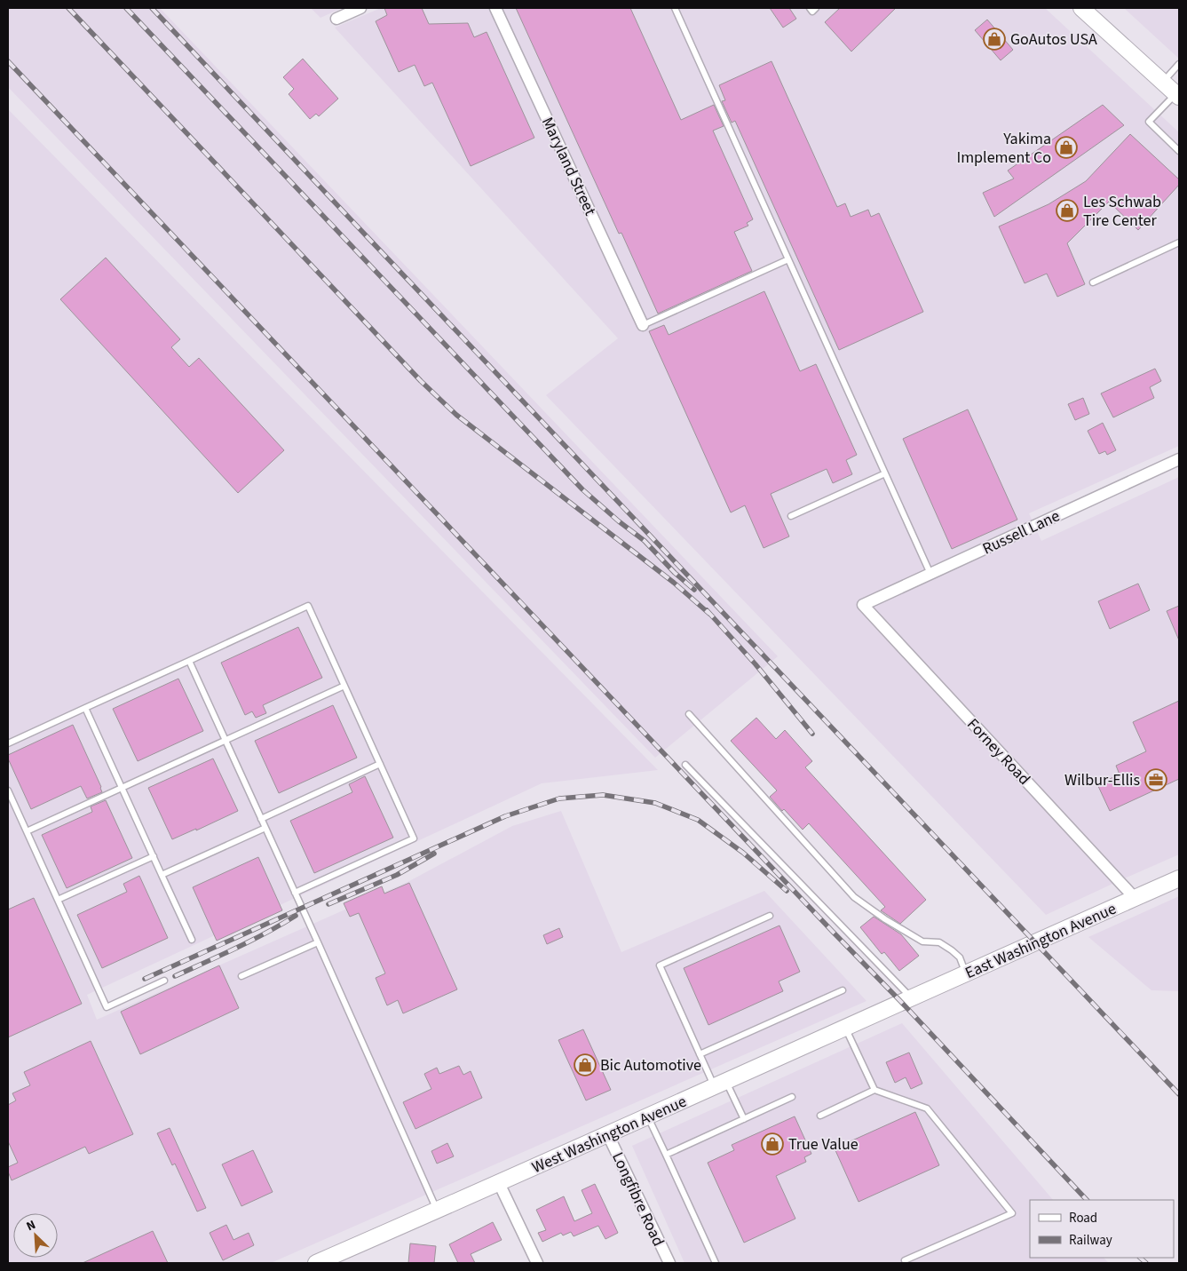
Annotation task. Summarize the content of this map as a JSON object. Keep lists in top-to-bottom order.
{
  "streets": {
    "main road": ["East Washington Avenue", "West Washington Avenue"],
    "street": [
      "Maryland Street",
      "Russell Lane",
      "Forney Road",
      "Longfibre Road"
    ]
  },
  "crossings": [
    ["Russell Lane", "Forney Road"],
    ["Forney Road", "East Washington Avenue"],
    ["East Washington Avenue", "West Washington Avenue"],
    ["West Washington Avenue", "Longfibre Road"]
  ],
  "places": {
    "shop": [
      "GoAutos USA",
      "Yakima Implement Co",
      "Les Schwab Tire Center",
      "Bic Automotive",
      "True Value"
    ],
    "office": ["Wilbur-Ellis"]
  },
  "legend": ["Road", "Railway"],
  "north": "top left"
}
